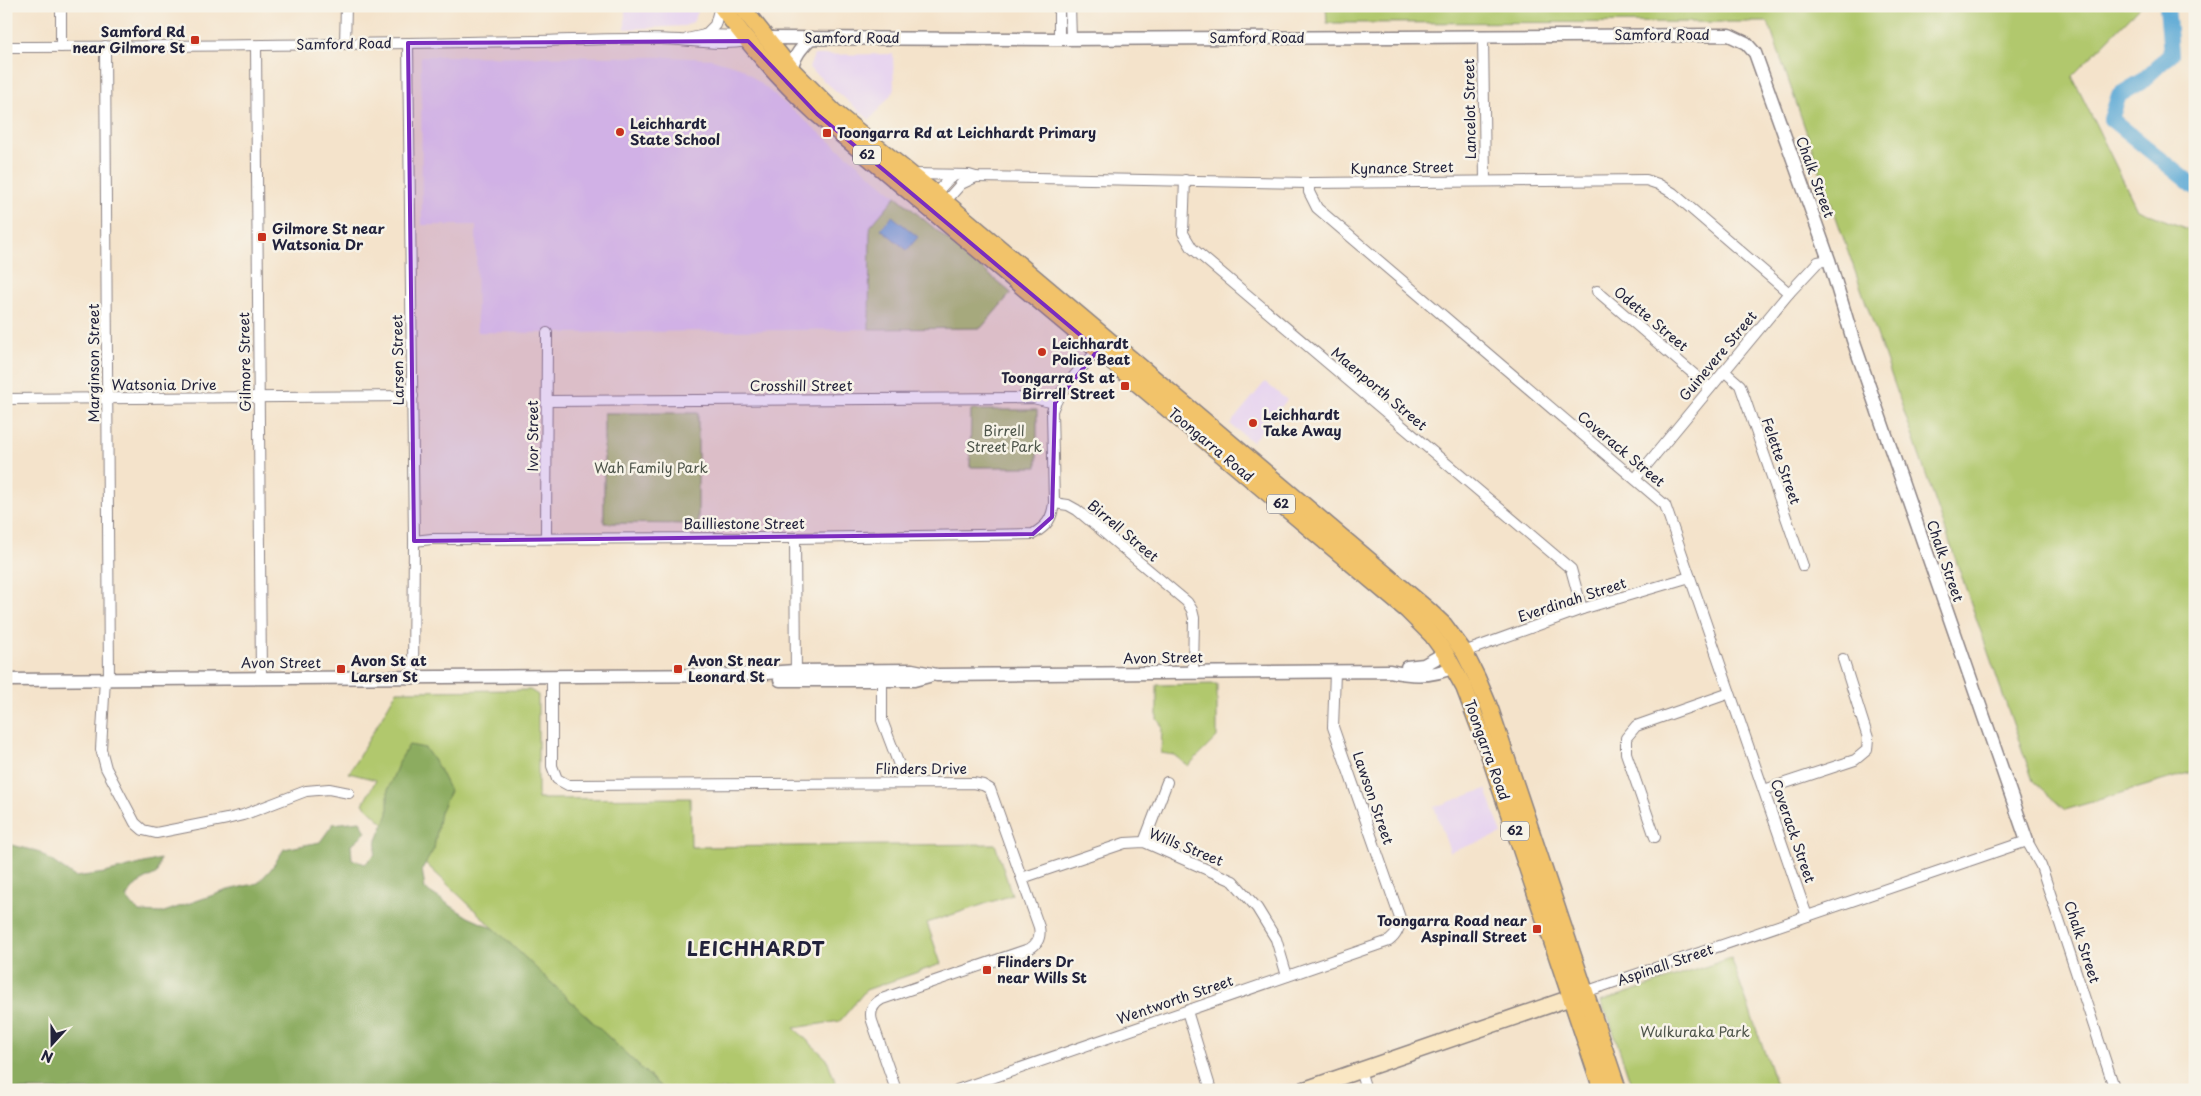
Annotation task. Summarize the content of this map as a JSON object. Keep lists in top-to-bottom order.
{
  "streets": {
    "main road": [
      "Samford Road",
      "62",
      "Toongarra Road",
      "Aspinall Street"
    ],
    "street": [
      "Lancelot Street",
      "Kynance Street",
      "Chalk Street",
      "Odette Street",
      "Guinevere Street",
      "Larsen Street",
      "Gilmore Street",
      "Marginson Street",
      "Watsonia Drive",
      "Crosshill Street",
      "Maenporth Street",
      "Ivor Street",
      "Coverack Street",
      "Felette Street",
      "Bailliestone Street",
      "Birrell Street",
      "Everdinah Street",
      "Avon Street",
      "Flinders Drive",
      "Lawson Street",
      "Wills Street",
      "Wentworth Street"
    ]
  },
  "crossings": [
    ["Samford Road", "Lancelot Street"],
    ["Samford Road", "Chalk Street"],
    ["Samford Road", "Larsen Street"],
    ["Samford Road", "Gilmore Street"],
    ["Samford Road", "Marginson Street"],
    ["Samford Road", "Toongarra Road"],
    ["Lancelot Street", "Kynance Street"],
    ["Kynance Street", "Guinevere Street"],
    ["Kynance Street", "Maenporth Street"],
    ["Kynance Street", "Toongarra Road"],
    ["Kynance Street", "Coverack Street"],
    ["Chalk Street", "Guinevere Street"],
    ["Chalk Street", "Aspinall Street"],
    ["Odette Street", "Guinevere Street"],
    ["Guinevere Street", "Coverack Street"],
    ["Guinevere Street", "Felette Street"],
    ["Larsen Street", "Watsonia Drive"],
    ["Larsen Street", "Bailliestone Street"],
    ["Larsen Street", "Avon Street"],
    ["Gilmore Street", "Watsonia Drive"],
    ["Gilmore Street", "Avon Street"],
    ["Marginson Street", "Watsonia Drive"],
    ["Marginson Street", "Avon Street"],
    ["Crosshill Street", "Ivor Street"],
    ["Maenporth Street", "Everdinah Street"],
    ["Ivor Street", "Bailliestone Street"],
    ["Toongarra Road", "Everdinah Street"],
    ["Toongarra Road", "Avon Street"],
    ["Toongarra Road", "Aspinall Street"],
    ["Coverack Street", "Everdinah Street"],
    ["Coverack Street", "Aspinall Street"],
    ["Bailliestone Street", "Birrell Street"],
    ["Birrell Street", "Avon Street"],
    ["Avon Street", "Flinders Drive"],
    ["Avon Street", "Lawson Street"],
    ["Flinders Drive", "Wills Street"],
    ["Lawson Street", "Wentworth Street"],
    ["Wills Street", "Wentworth Street"]
  ],
  "districts": ["LEICHHARDT"],
  "parks": ["Birrell Street Park", "Wah Family Park", "Wulkuraka Park"],
  "places": {
    "transit": [
      "Samford Rd near Gilmore St",
      "Toongarra Rd at Leichhardt Primary",
      "Gilmore St near Watsonia Dr",
      "Toongarra St at Birrell Street",
      "Avon St at Larsen St",
      "Avon St near Leonard St",
      "Toongarra Road near Aspinall Street",
      "Flinders Dr near Wills St"
    ],
    "other": ["Leichhardt State School", "Leichhardt Police Beat", "Leichhardt Take Away"]
  },
  "north": "bottom"
}
